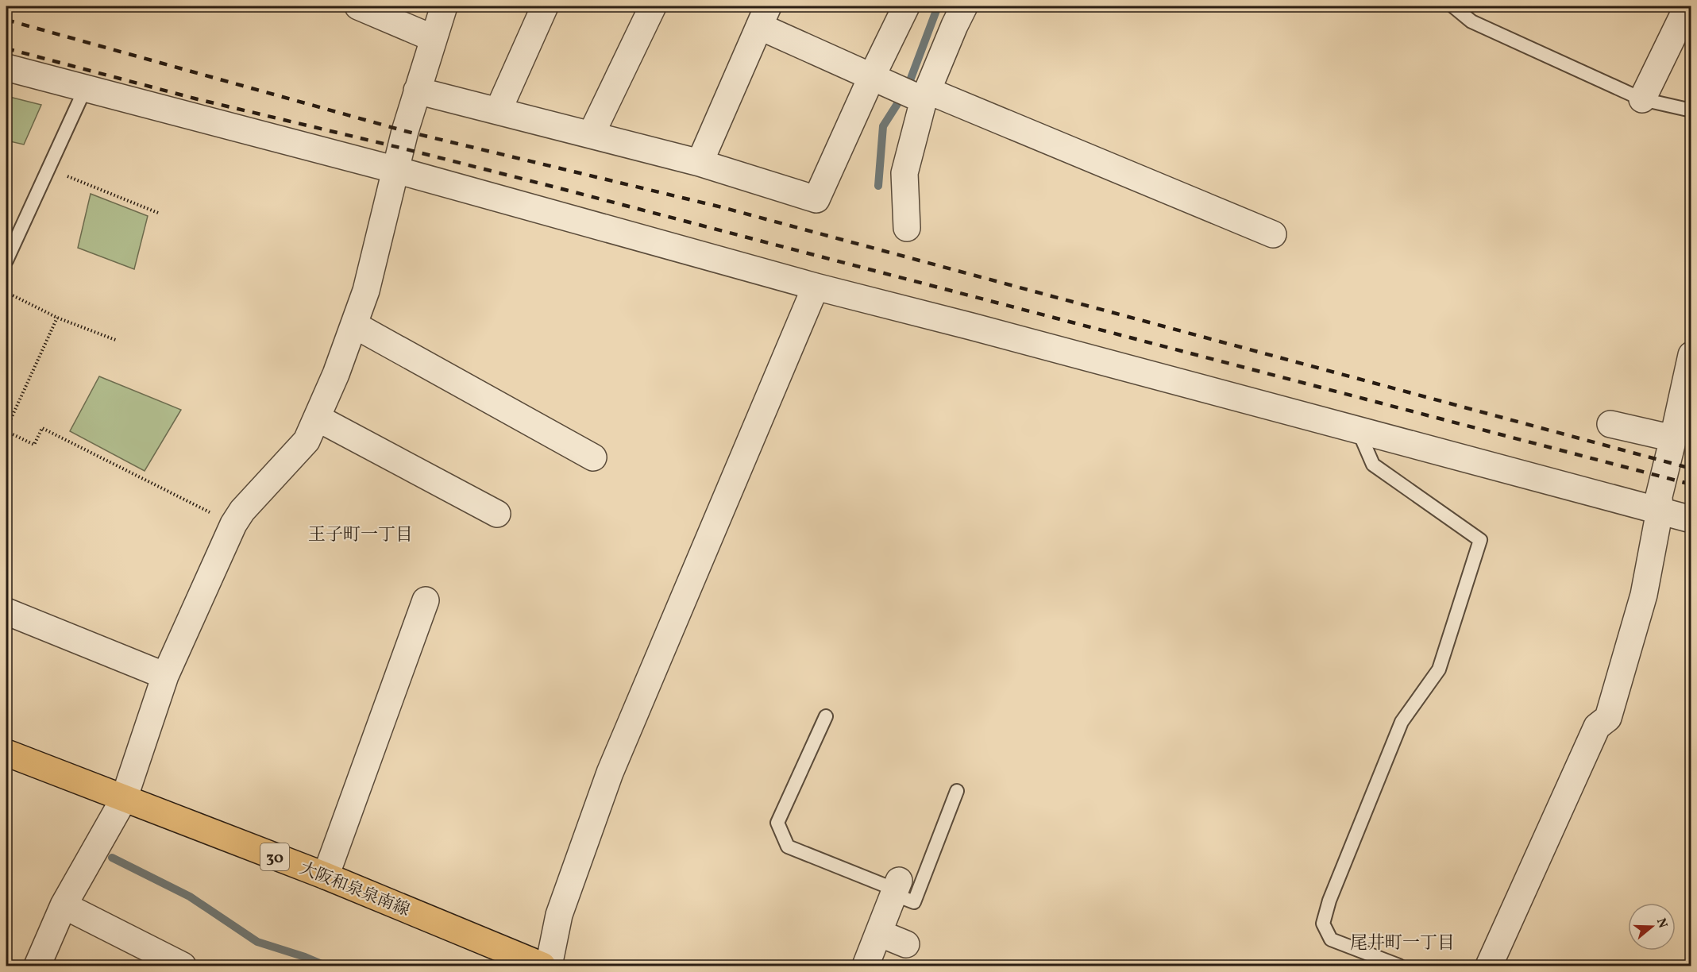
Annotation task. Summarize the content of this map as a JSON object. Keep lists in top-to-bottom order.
{
  "streets": {
    "main road": ["30", "大阪和泉泉南線"]
  },
  "districts": ["王子町一丁目", "尾井町一丁目"],
  "north": "right"
}
